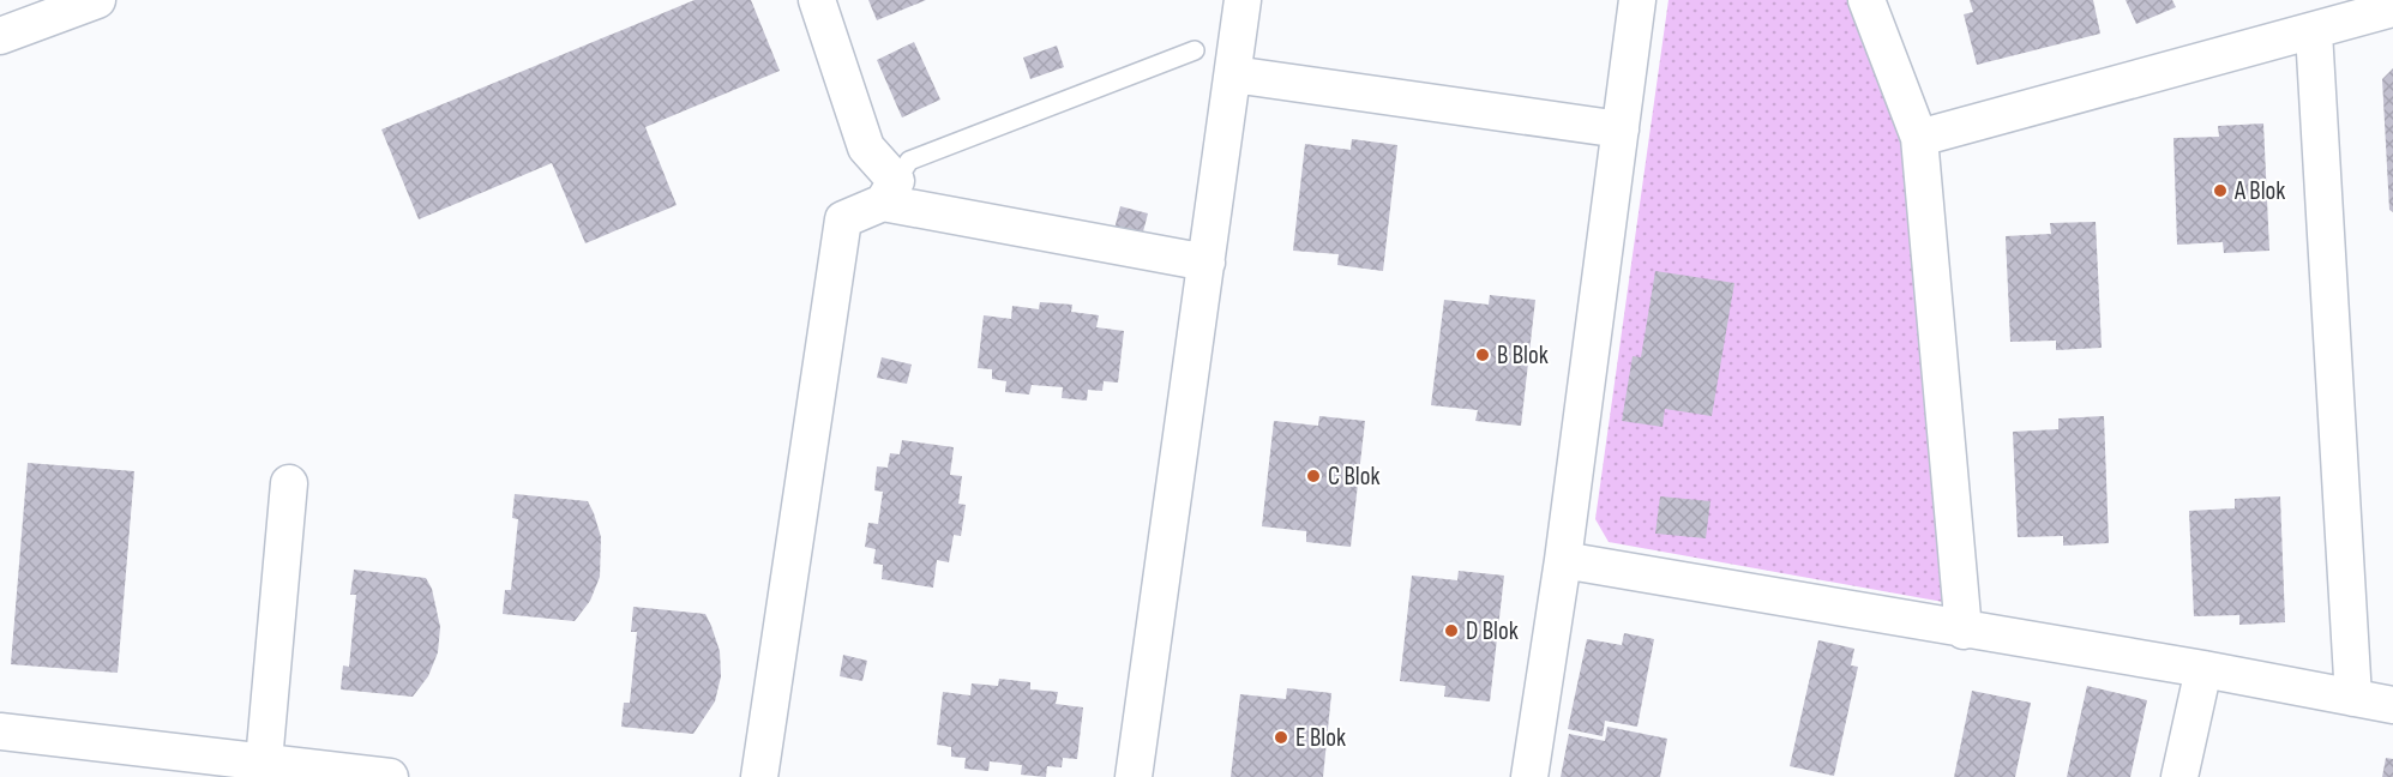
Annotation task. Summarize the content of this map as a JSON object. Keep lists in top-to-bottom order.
{
  "places": [
    "A Blok",
    "B Blok",
    "C Blok",
    "D Blok",
    "E Blok"
  ]
}
